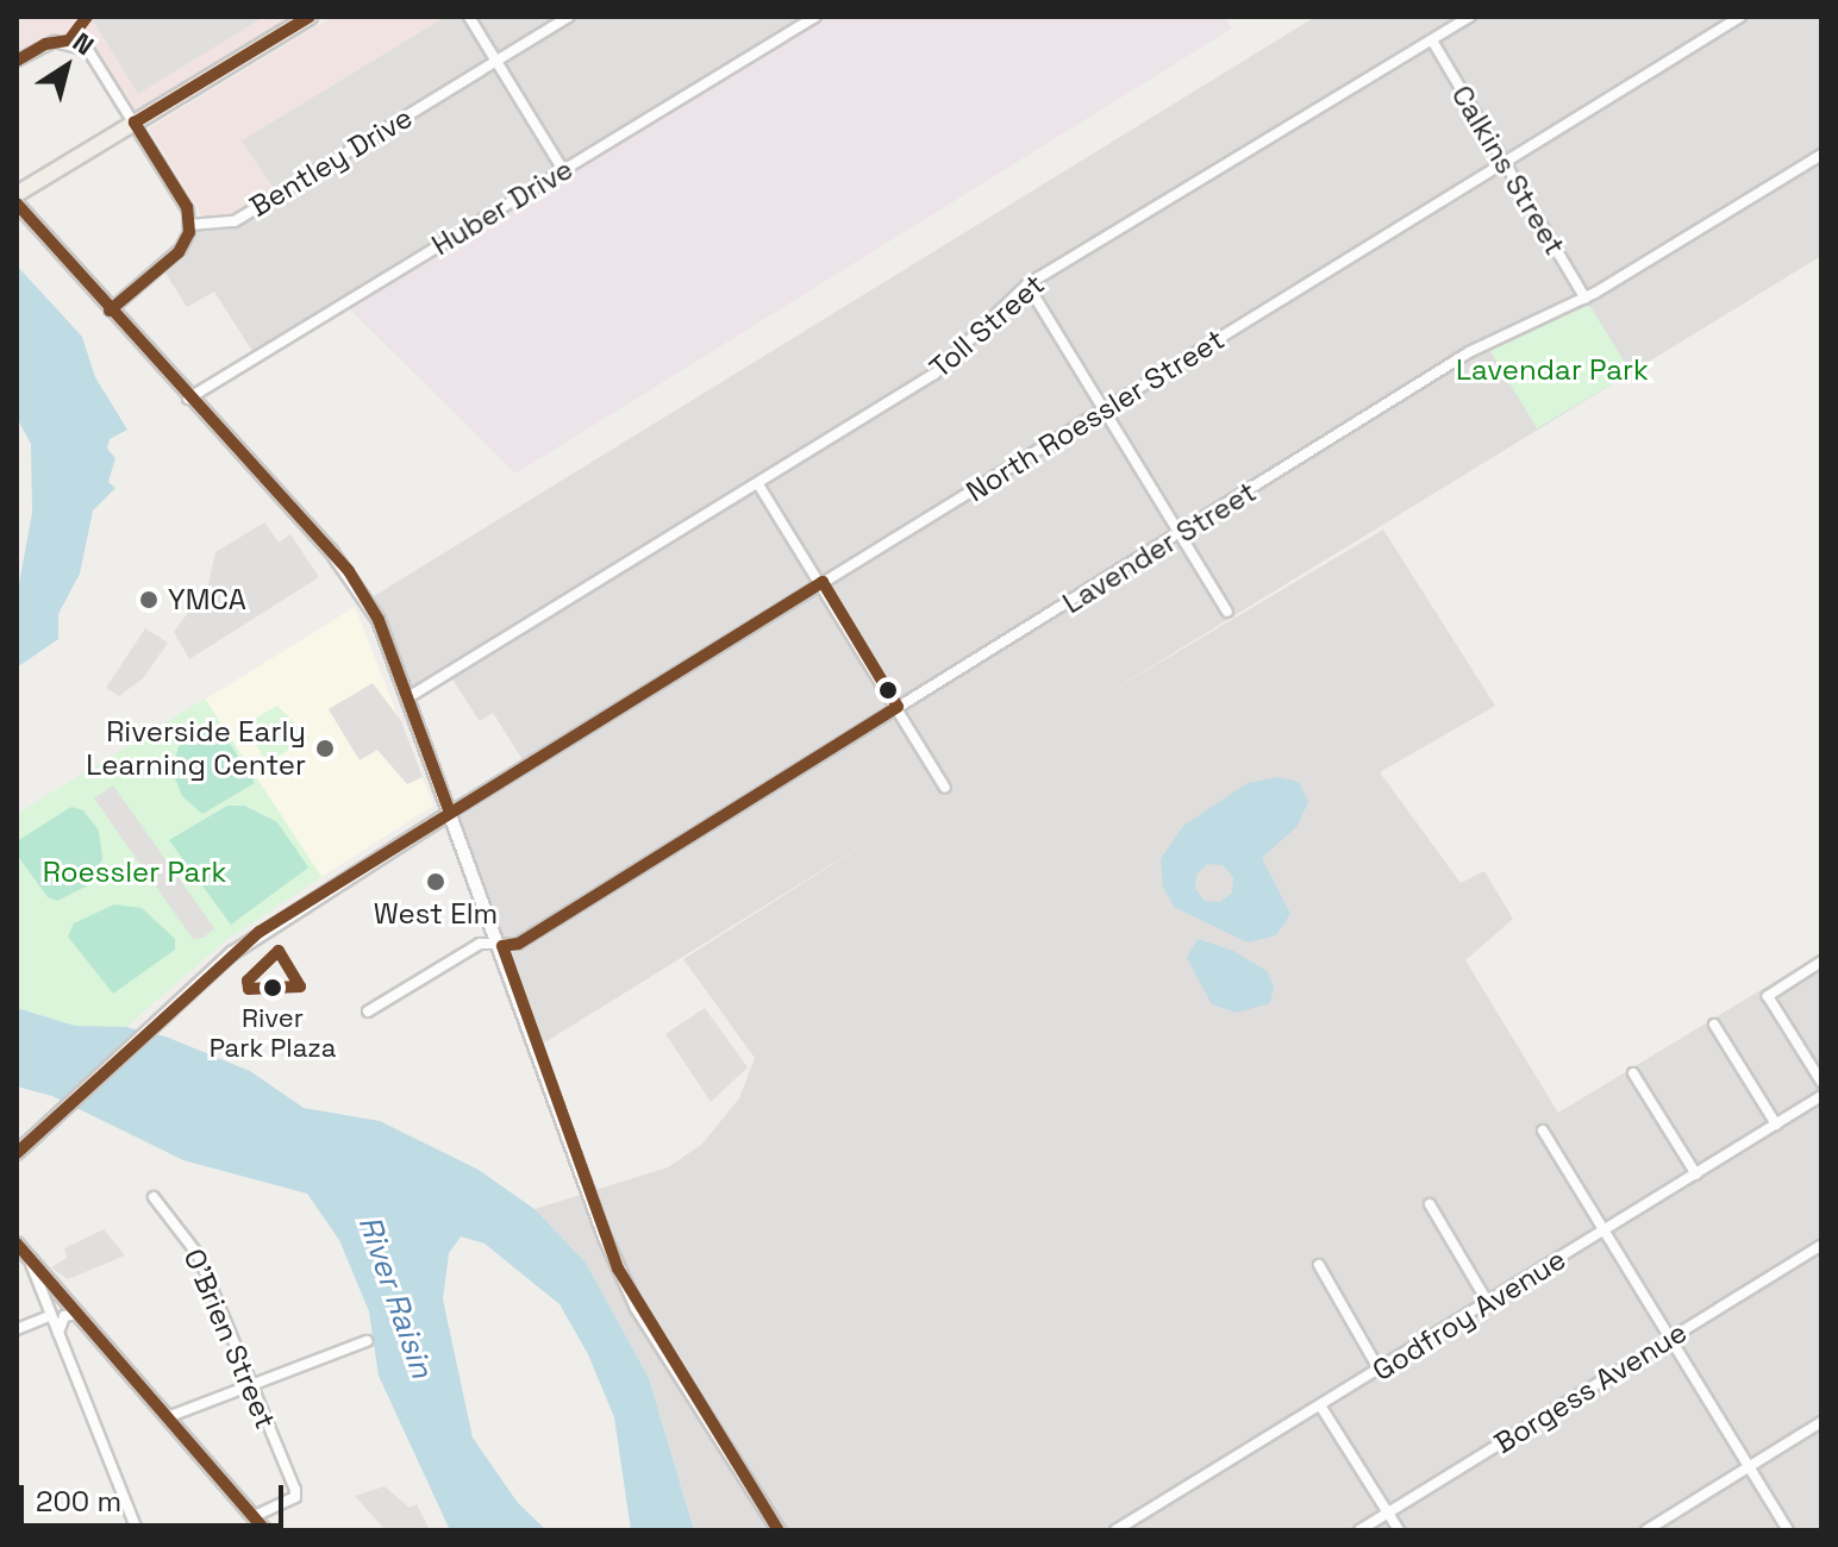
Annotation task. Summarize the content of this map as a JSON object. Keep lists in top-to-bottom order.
{
  "streets": {
    "street": [
      "Bentley Drive",
      "Calkins Street",
      "Huber Drive",
      "Toll Street",
      "North Roessler Street",
      "Lavender Street",
      "Godfroy Avenue",
      "O'Brien Street",
      "Borgess Avenue"
    ]
  },
  "crossings": [
    ["Calkins Street", "Toll Street"],
    ["Calkins Street", "North Roessler Street"],
    ["Calkins Street", "Lavender Street"]
  ],
  "water": ["River Raisin"],
  "parks": ["Lavendar Park", "Roessler Park"],
  "places": [
    "YMCA",
    "Riverside Early Learning Center",
    "West Elm",
    "River Park Plaza"
  ],
  "scale_bar": "200 m",
  "north": "top right"
}
